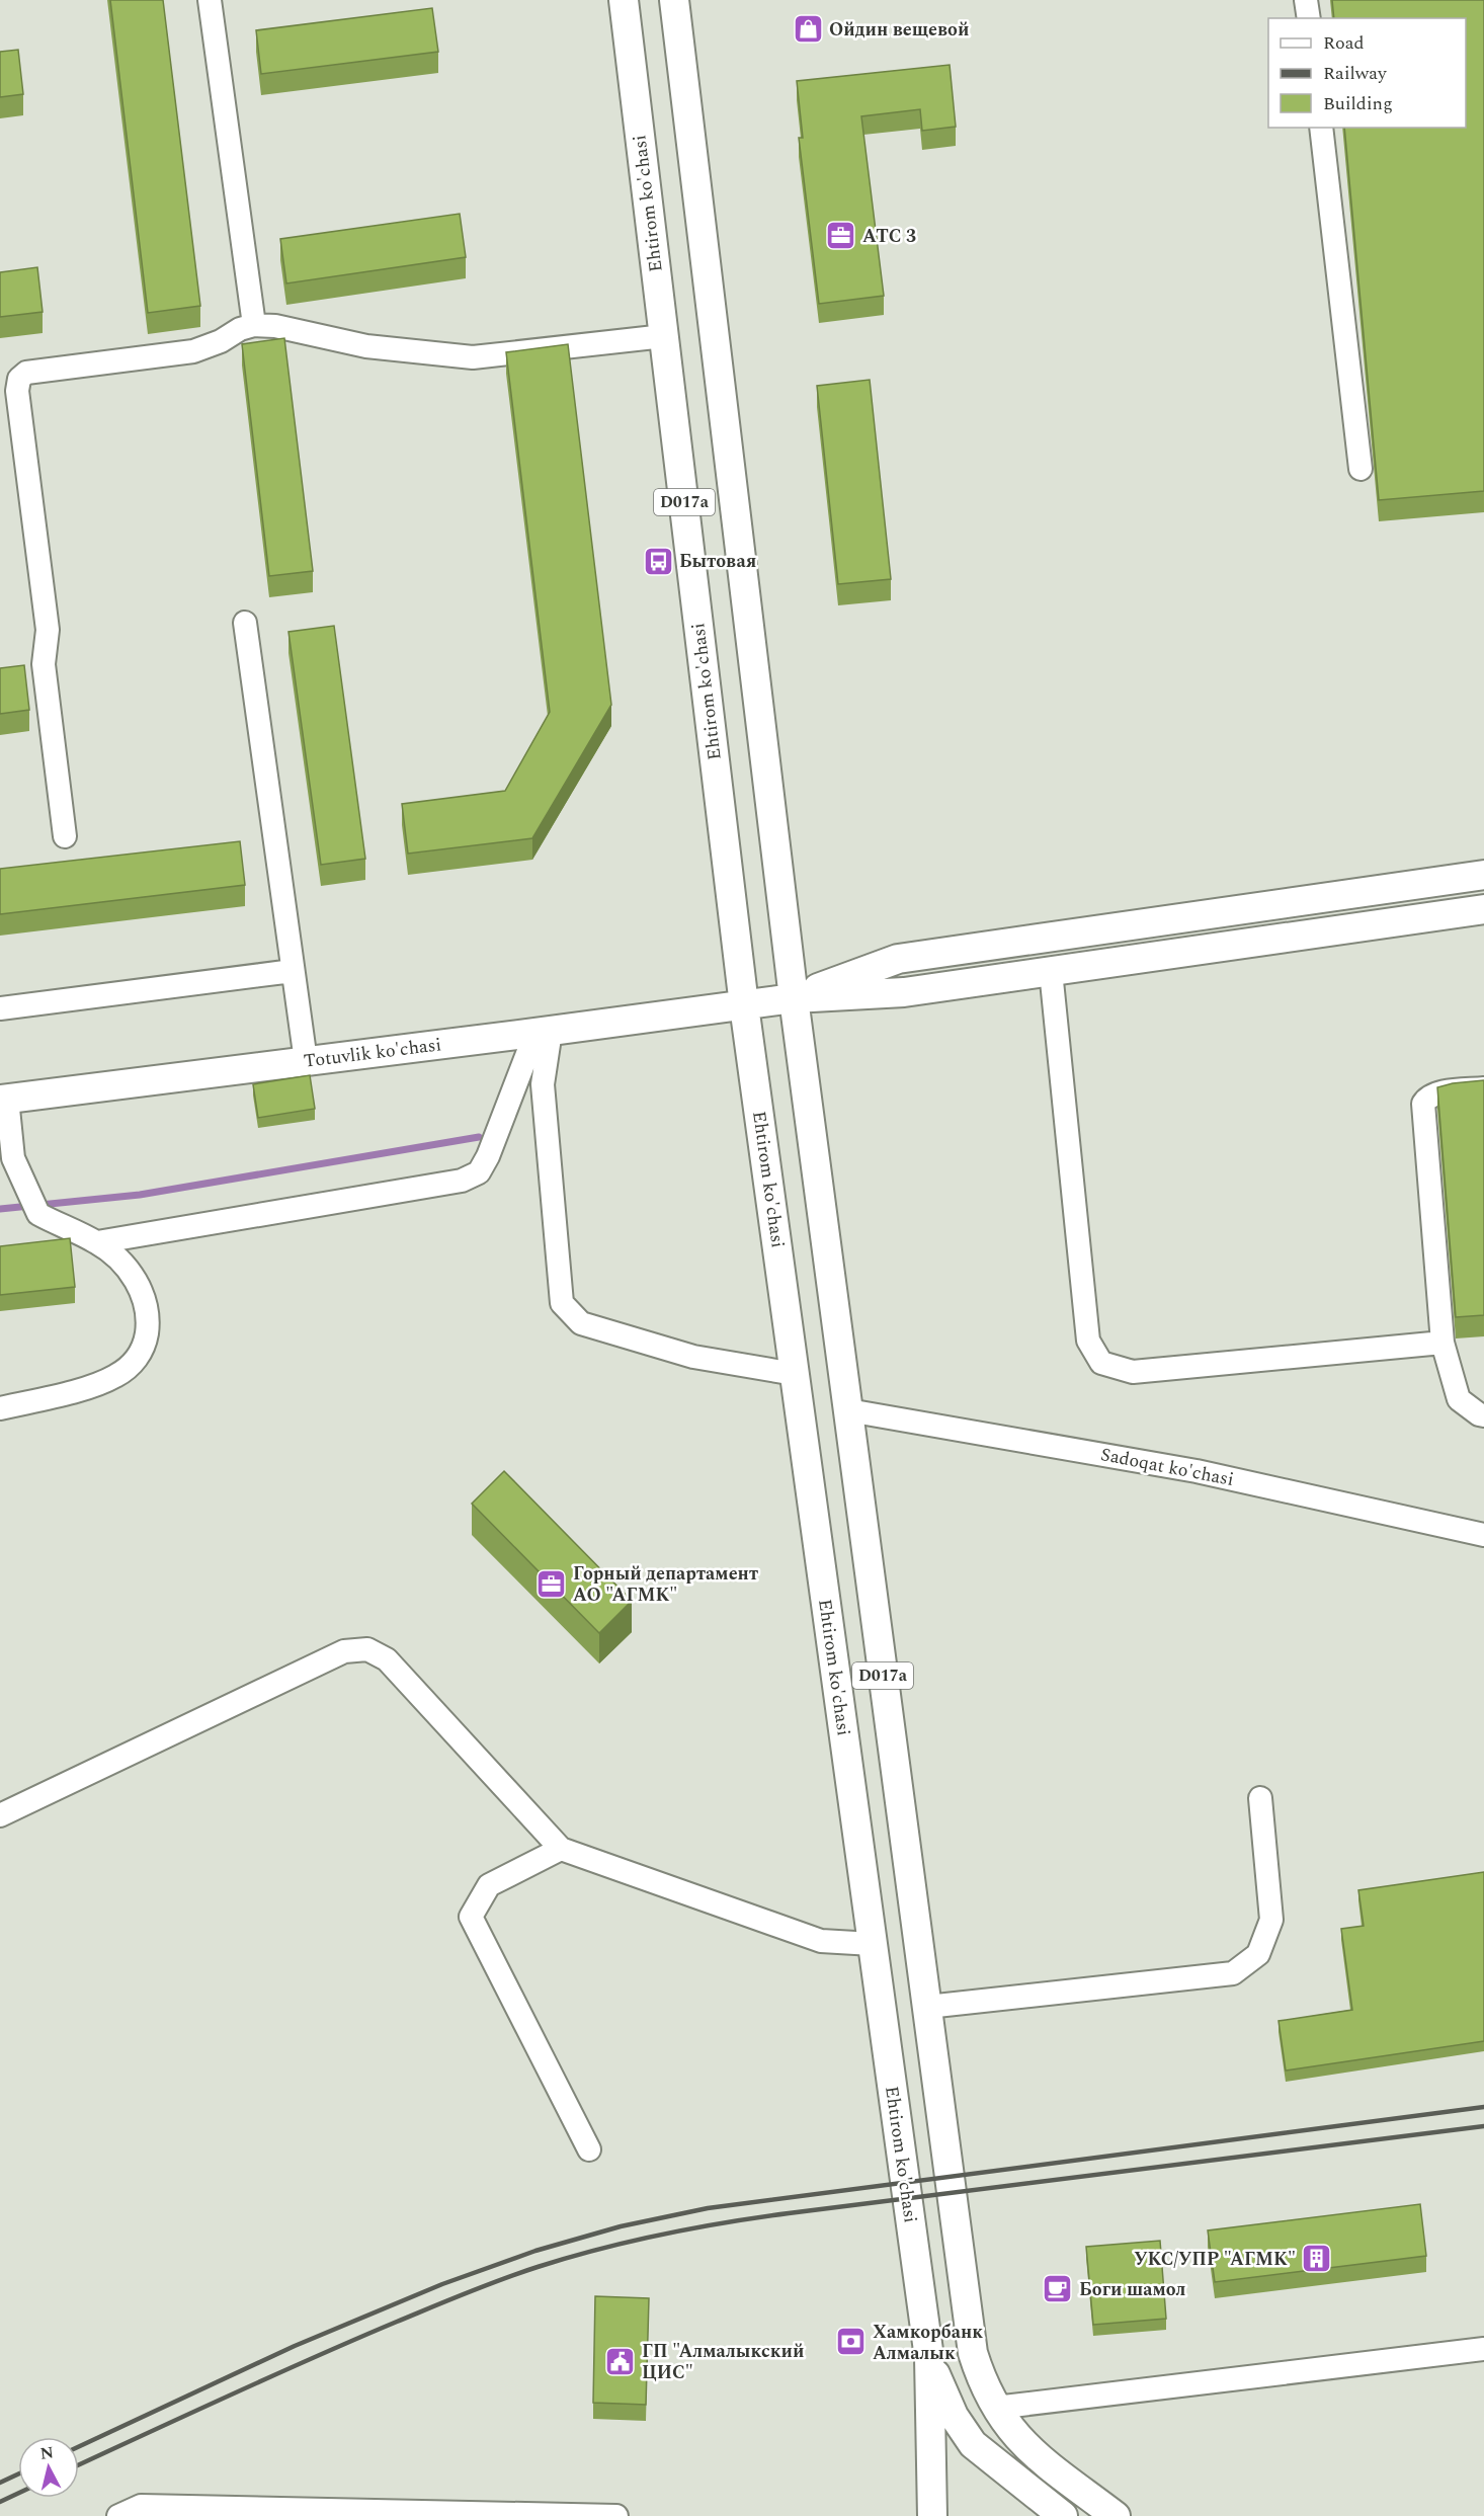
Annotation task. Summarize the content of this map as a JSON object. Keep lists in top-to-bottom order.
{
  "streets": {
    "main road": ["Ehtirom ko'chasi", "D017a", "Totuvlik ko'chasi"],
    "street": ["Sadoqat ko'chasi"]
  },
  "crossings": [
    ["Ehtirom ko'chasi", "Totuvlik ko'chasi"],
    ["D017a", "Totuvlik ko'chasi"],
    ["D017a", "Sadoqat ko'chasi"]
  ],
  "places": {
    "shop": ["Ойдин вещевой"],
    "office": ["АТС 3", "Горный департамент АО \"АГМК\""],
    "bus stop": ["Бытовая"],
    "building": ["УКС/УПР \"АГМК\""],
    "cafe": ["Боги шамол"],
    "bank": ["Хамкорбанк Алмалык"],
    "public building": ["ГП \"Алмалыкский ЦИС\""]
  },
  "legend": ["Road", "Railway", "Building"],
  "north": "top"
}
